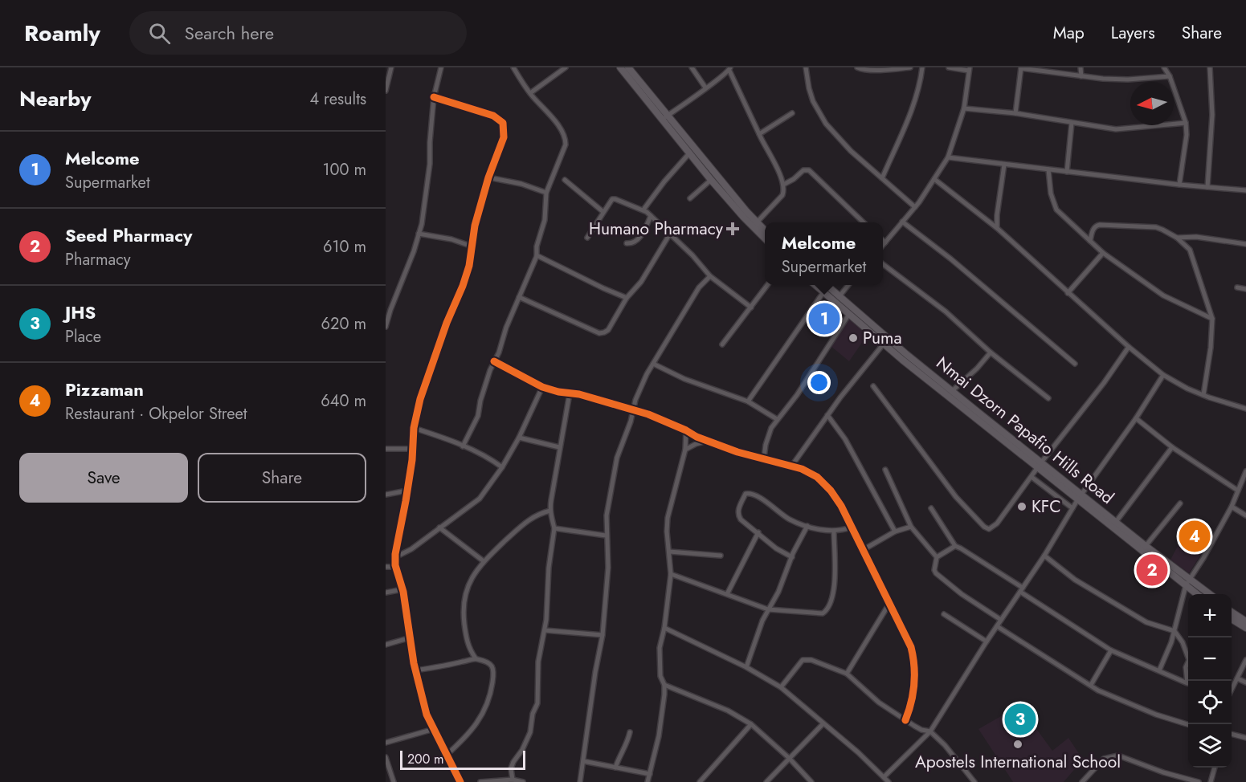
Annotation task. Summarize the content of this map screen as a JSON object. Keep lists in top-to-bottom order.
{
  "streets": {
    "street": ["Nmai Dzorn Papafio Hills Road"]
  },
  "places": {
    "health": ["Humano Pharmacy"],
    "other": ["Puma", "KFC", "Apostels International School"]
  },
  "scale_bar": "200 m",
  "north": "left",
  "page": {
    "header": "Roamly",
    "search": "Search here",
    "nav": ["Map", "Layers", "Share"],
    "heading": ["Nearby", "4 results"],
    "list": [
      {
        "mark": "1",
        "name": "Melcome",
        "note": "Supermarket",
        "value": "100 m"
      },
      {
        "mark": "2",
        "name": "Seed Pharmacy",
        "note": "Pharmacy",
        "value": "610 m"
      },
      {
        "mark": "3",
        "name": "JHS",
        "note": "Place",
        "value": "620 m"
      },
      {
        "mark": "4",
        "name": "Pizzaman",
        "note": "Restaurant · Okpelor Street",
        "value": "640 m"
      }
    ],
    "popup": ["Melcome", "Supermarket"],
    "pins": [
      "1",
      "4",
      "2",
      "3"
    ],
    "buttons": ["Save", "Share"],
    "map_buttons": ["+", "−"],
    "scale": "200 m"
  }
}
